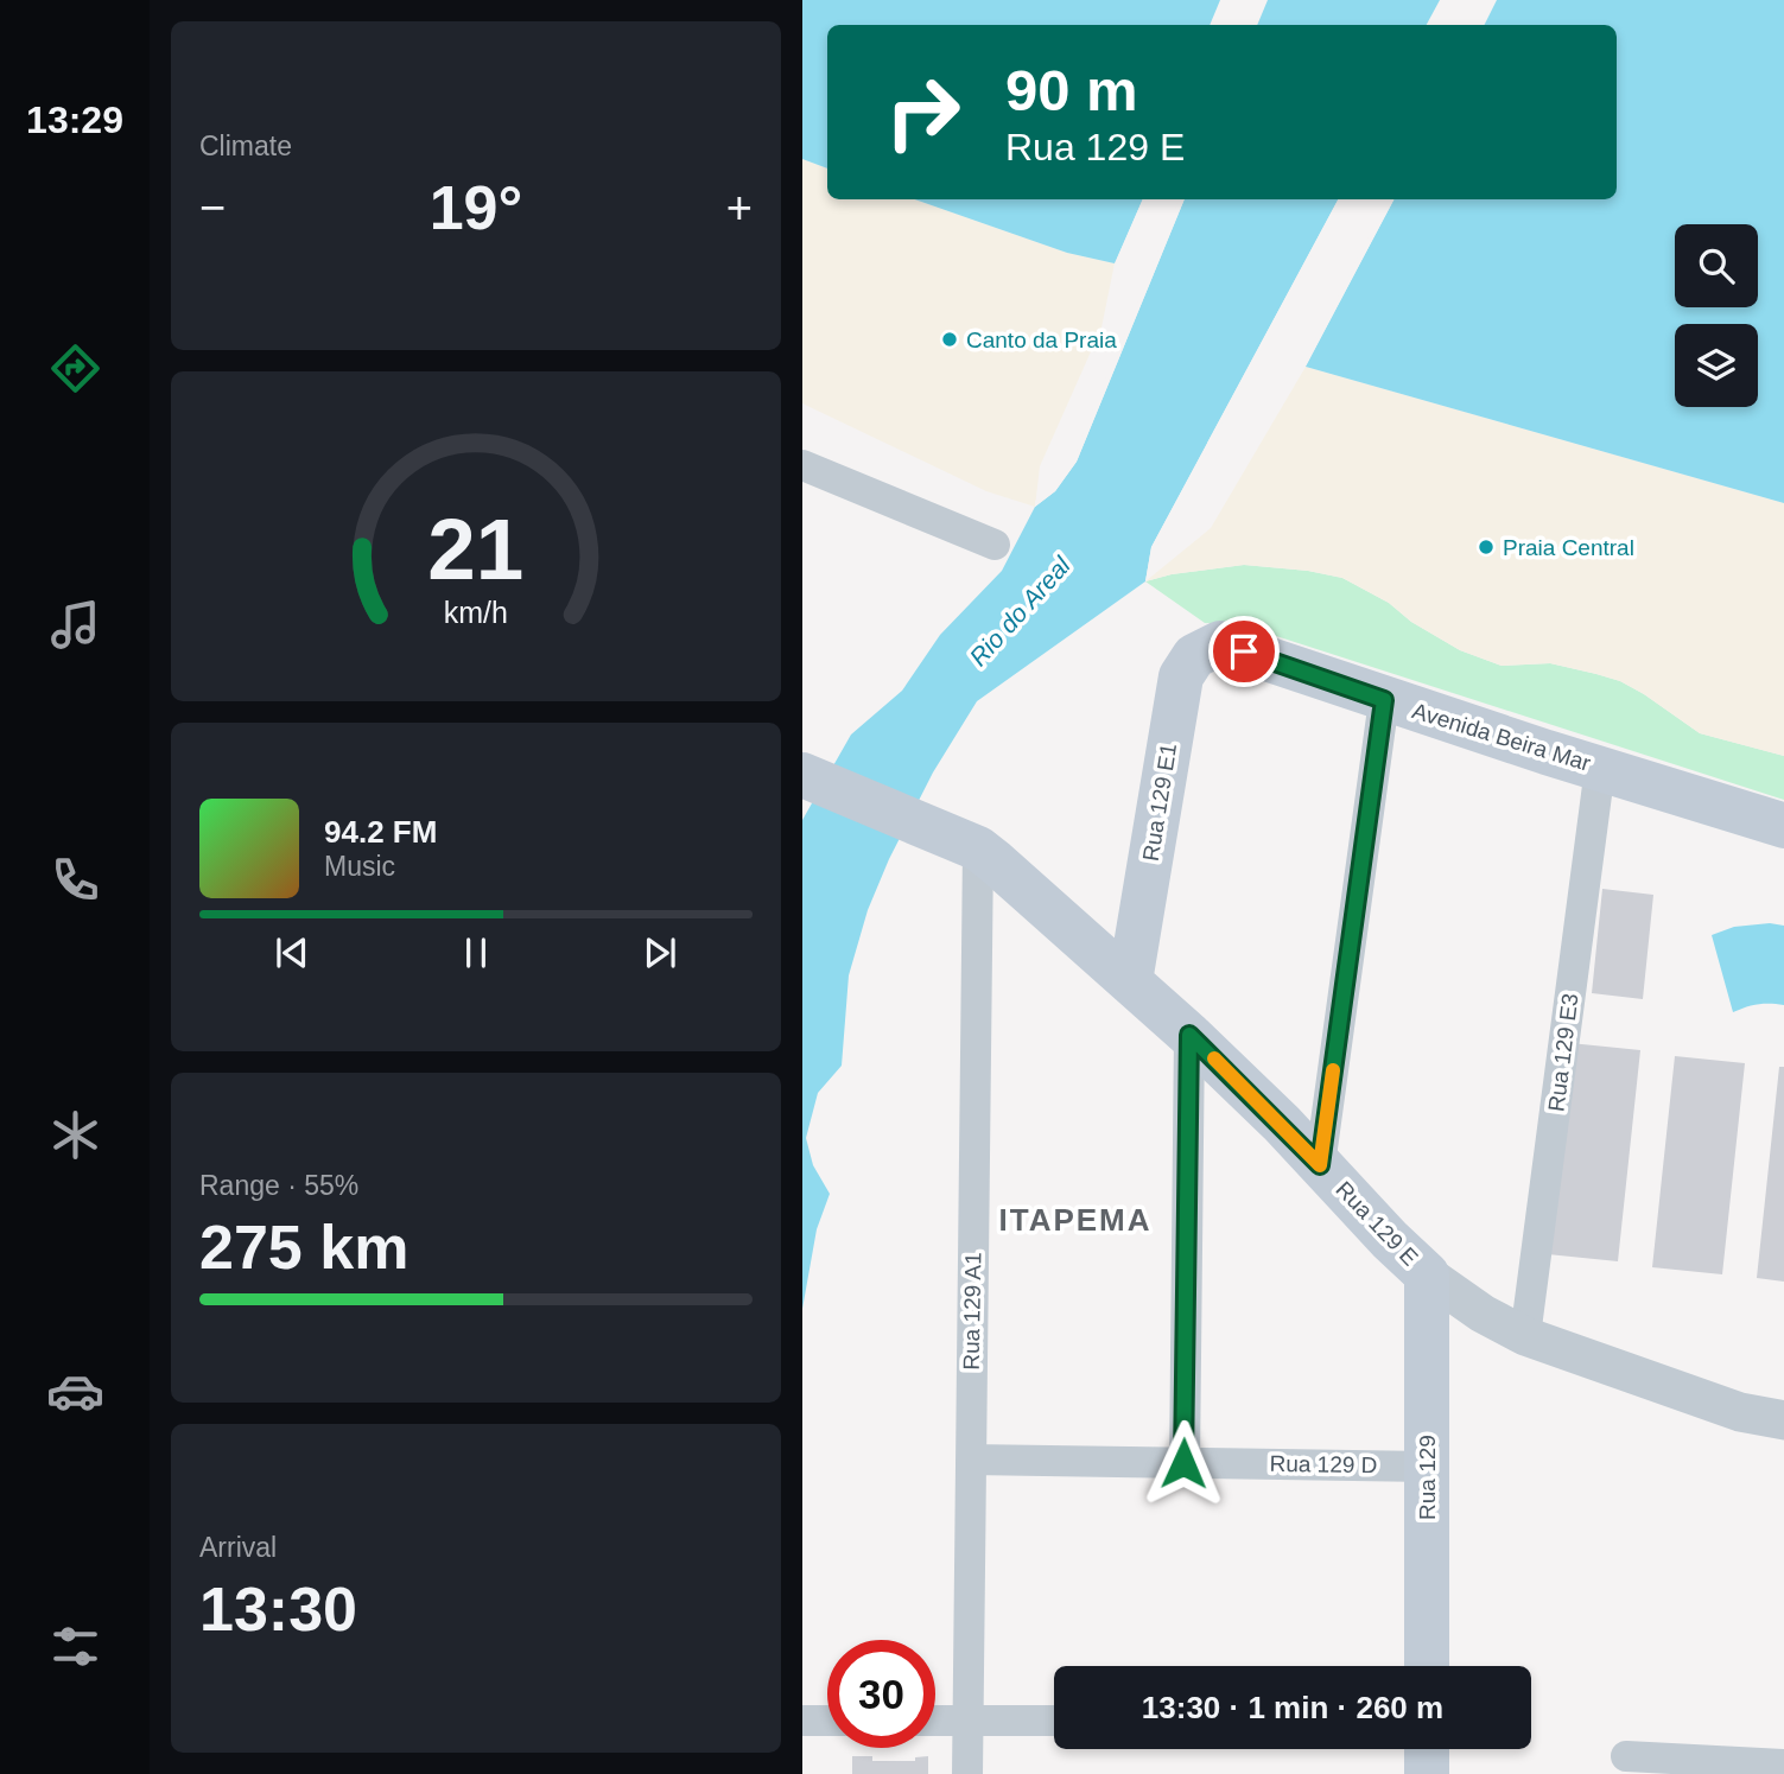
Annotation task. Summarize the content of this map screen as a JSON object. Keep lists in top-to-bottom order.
{
  "streets": {
    "main road": [
      "Avenida Beira Mar",
      "Rua 129 E1",
      "Rua 129 E",
      "Rua 129"
    ],
    "street": ["Rua 129 E3", "Rua 129 A1", "Rua 129 D"]
  },
  "crossings": [
    ["Avenida Beira Mar", "Rua 129 E1"],
    ["Avenida Beira Mar", "Rua 129 E3"],
    ["Rua 129 E1", "Rua 129 E"],
    ["Rua 129 E3", "Rua 129 E"],
    ["Rua 129 E", "Rua 129 A1"],
    ["Rua 129 E", "Rua 129"],
    ["Rua 129 A1", "Rua 129 D"],
    ["Rua 129 D", "Rua 129"]
  ],
  "districts": ["ITAPEMA"],
  "water": ["Rio do Areal"],
  "places": ["Canto da Praia", "Praia Central"],
  "page": {
    "tabs": "13:29",
    "tile": [
      "Climate",
      ["Range · 55%", "275 km"],
      ["Arrival", "13:30"]
    ],
    "turn": ["90 m", "Rua 129 E"],
    "heat": ["−", "19°", "+"],
    "song": ["94.2 FM", "Music"],
    "limit": "30",
    "trip": "13:30 · 1 min · 260 m",
    "gauge": ["21", "km/h"]
  }
}
